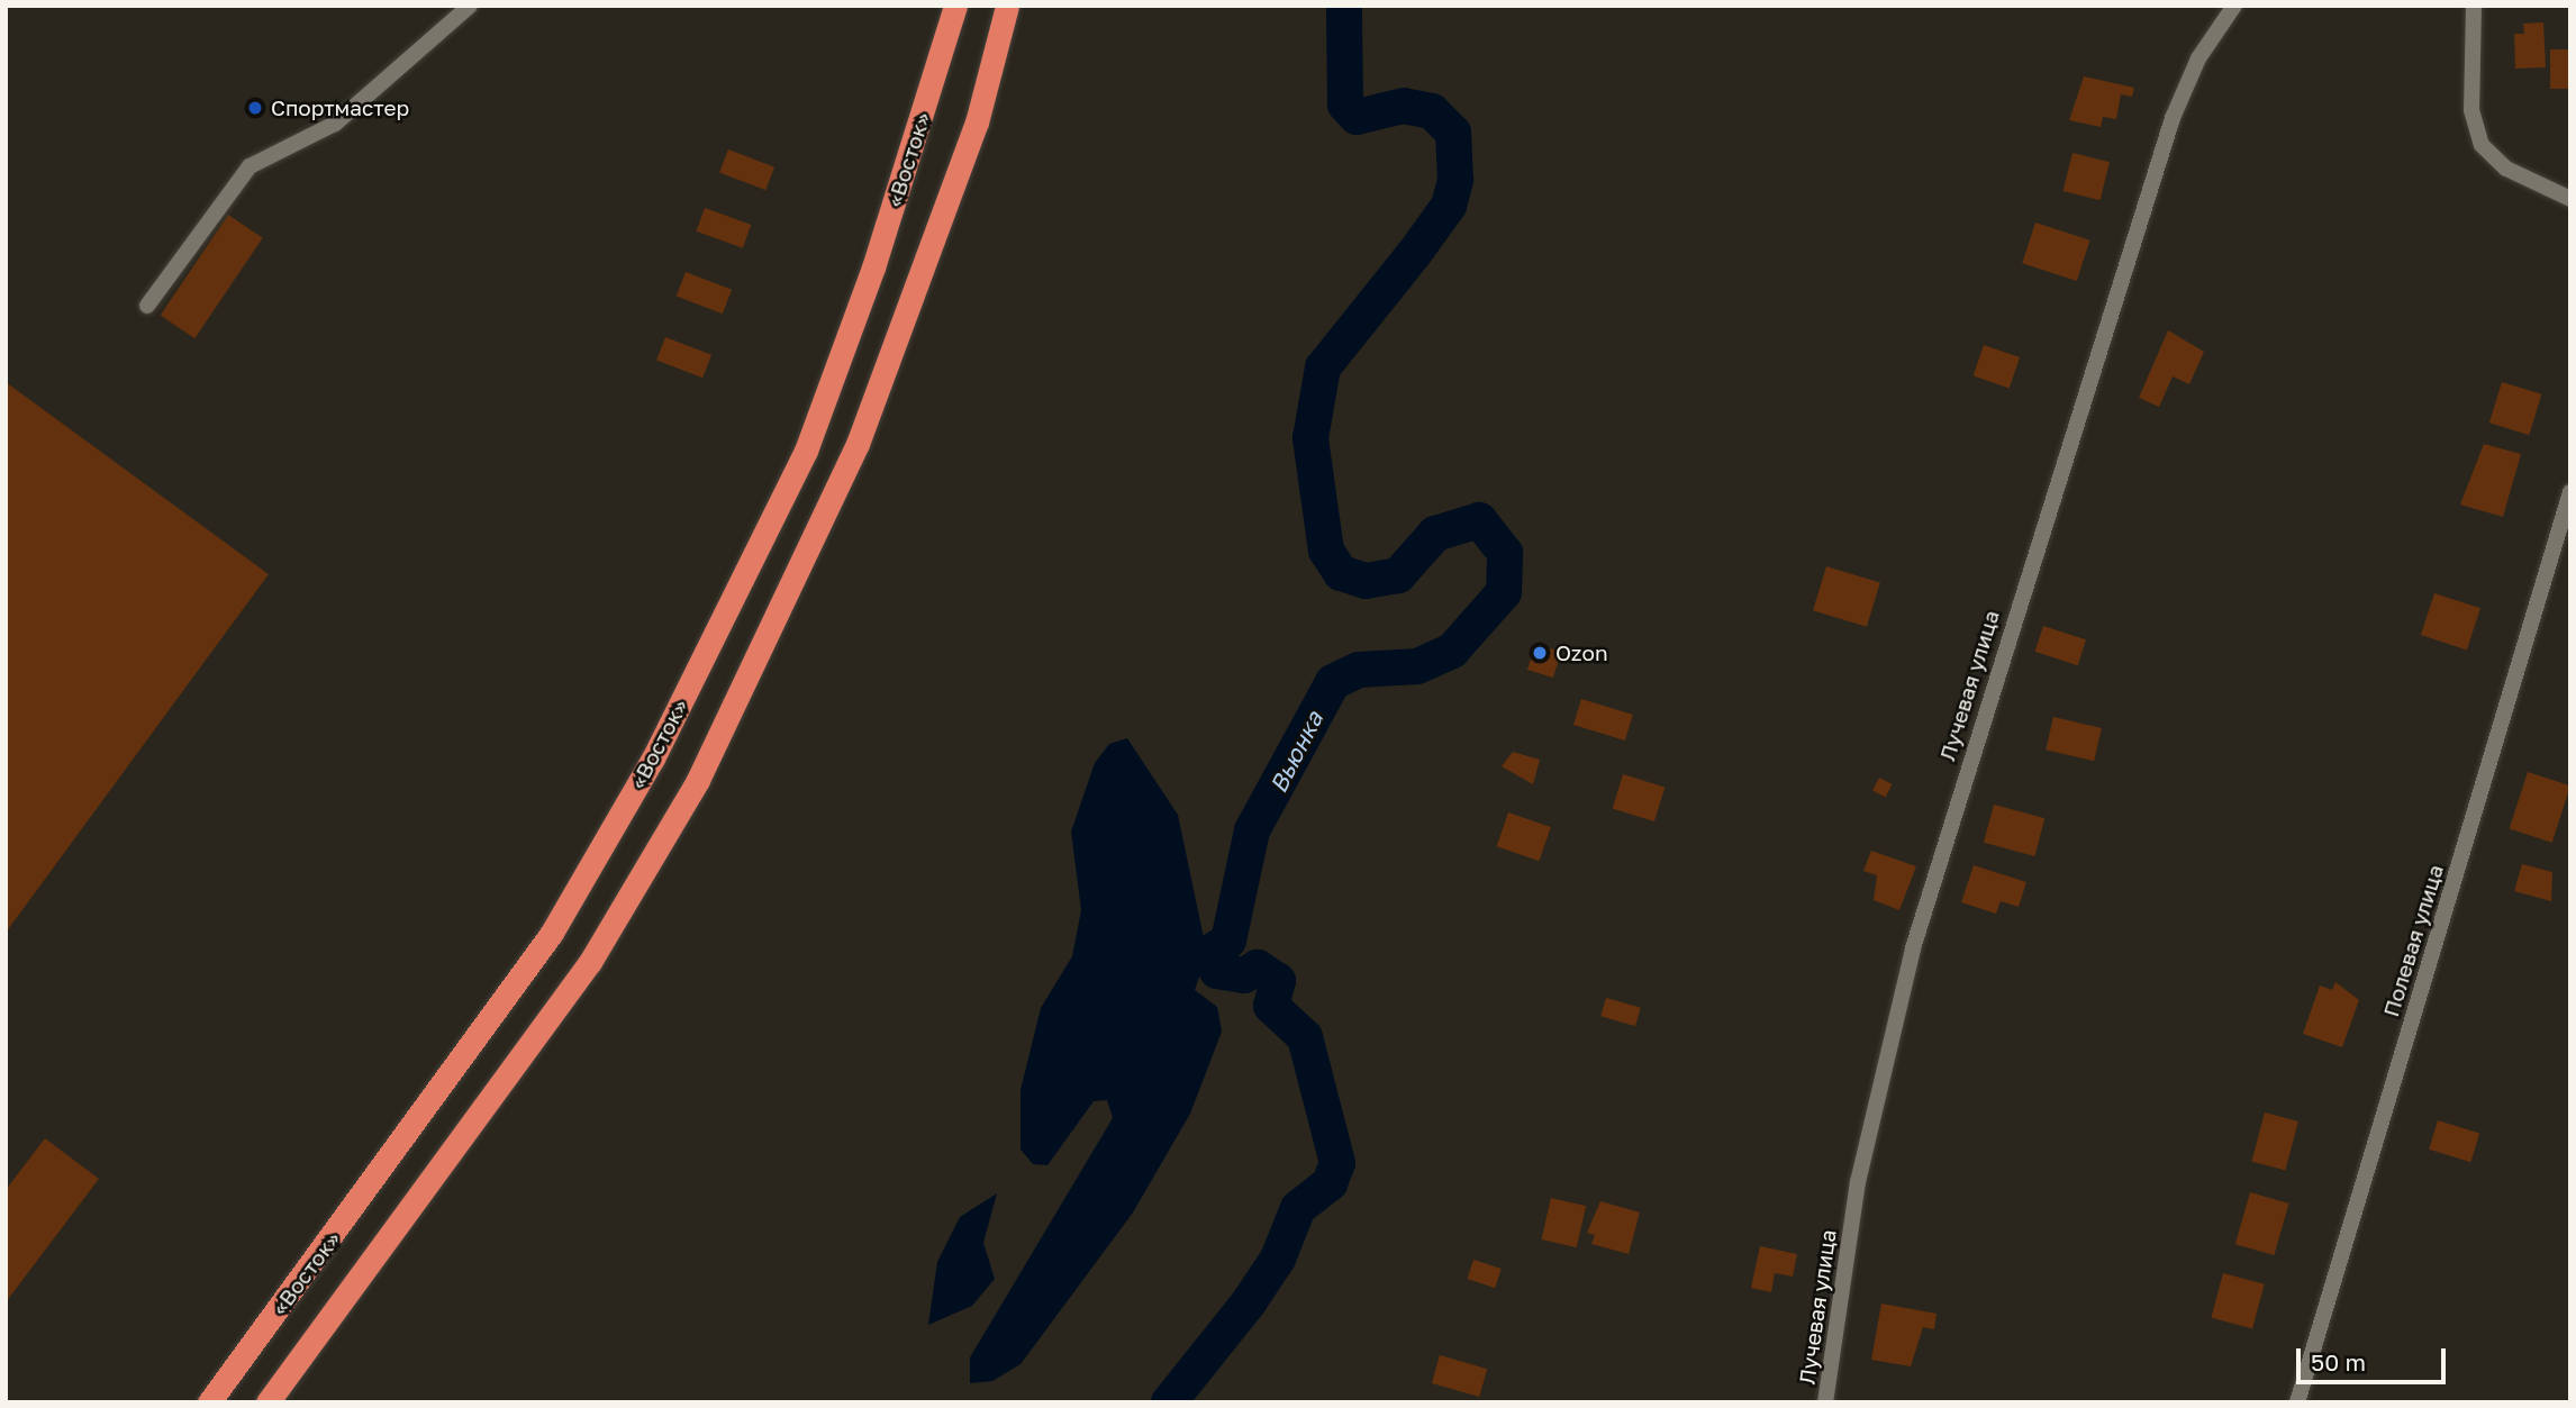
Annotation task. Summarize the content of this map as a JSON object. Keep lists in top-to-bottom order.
{
  "streets": {
    "highway": ["«Восток»"],
    "street": ["Лучевая улица", "Полевая улица"]
  },
  "water": ["Вьюнка"],
  "places": ["Спортмастер", "Ozon"],
  "scale_bar": "50 m"
}
